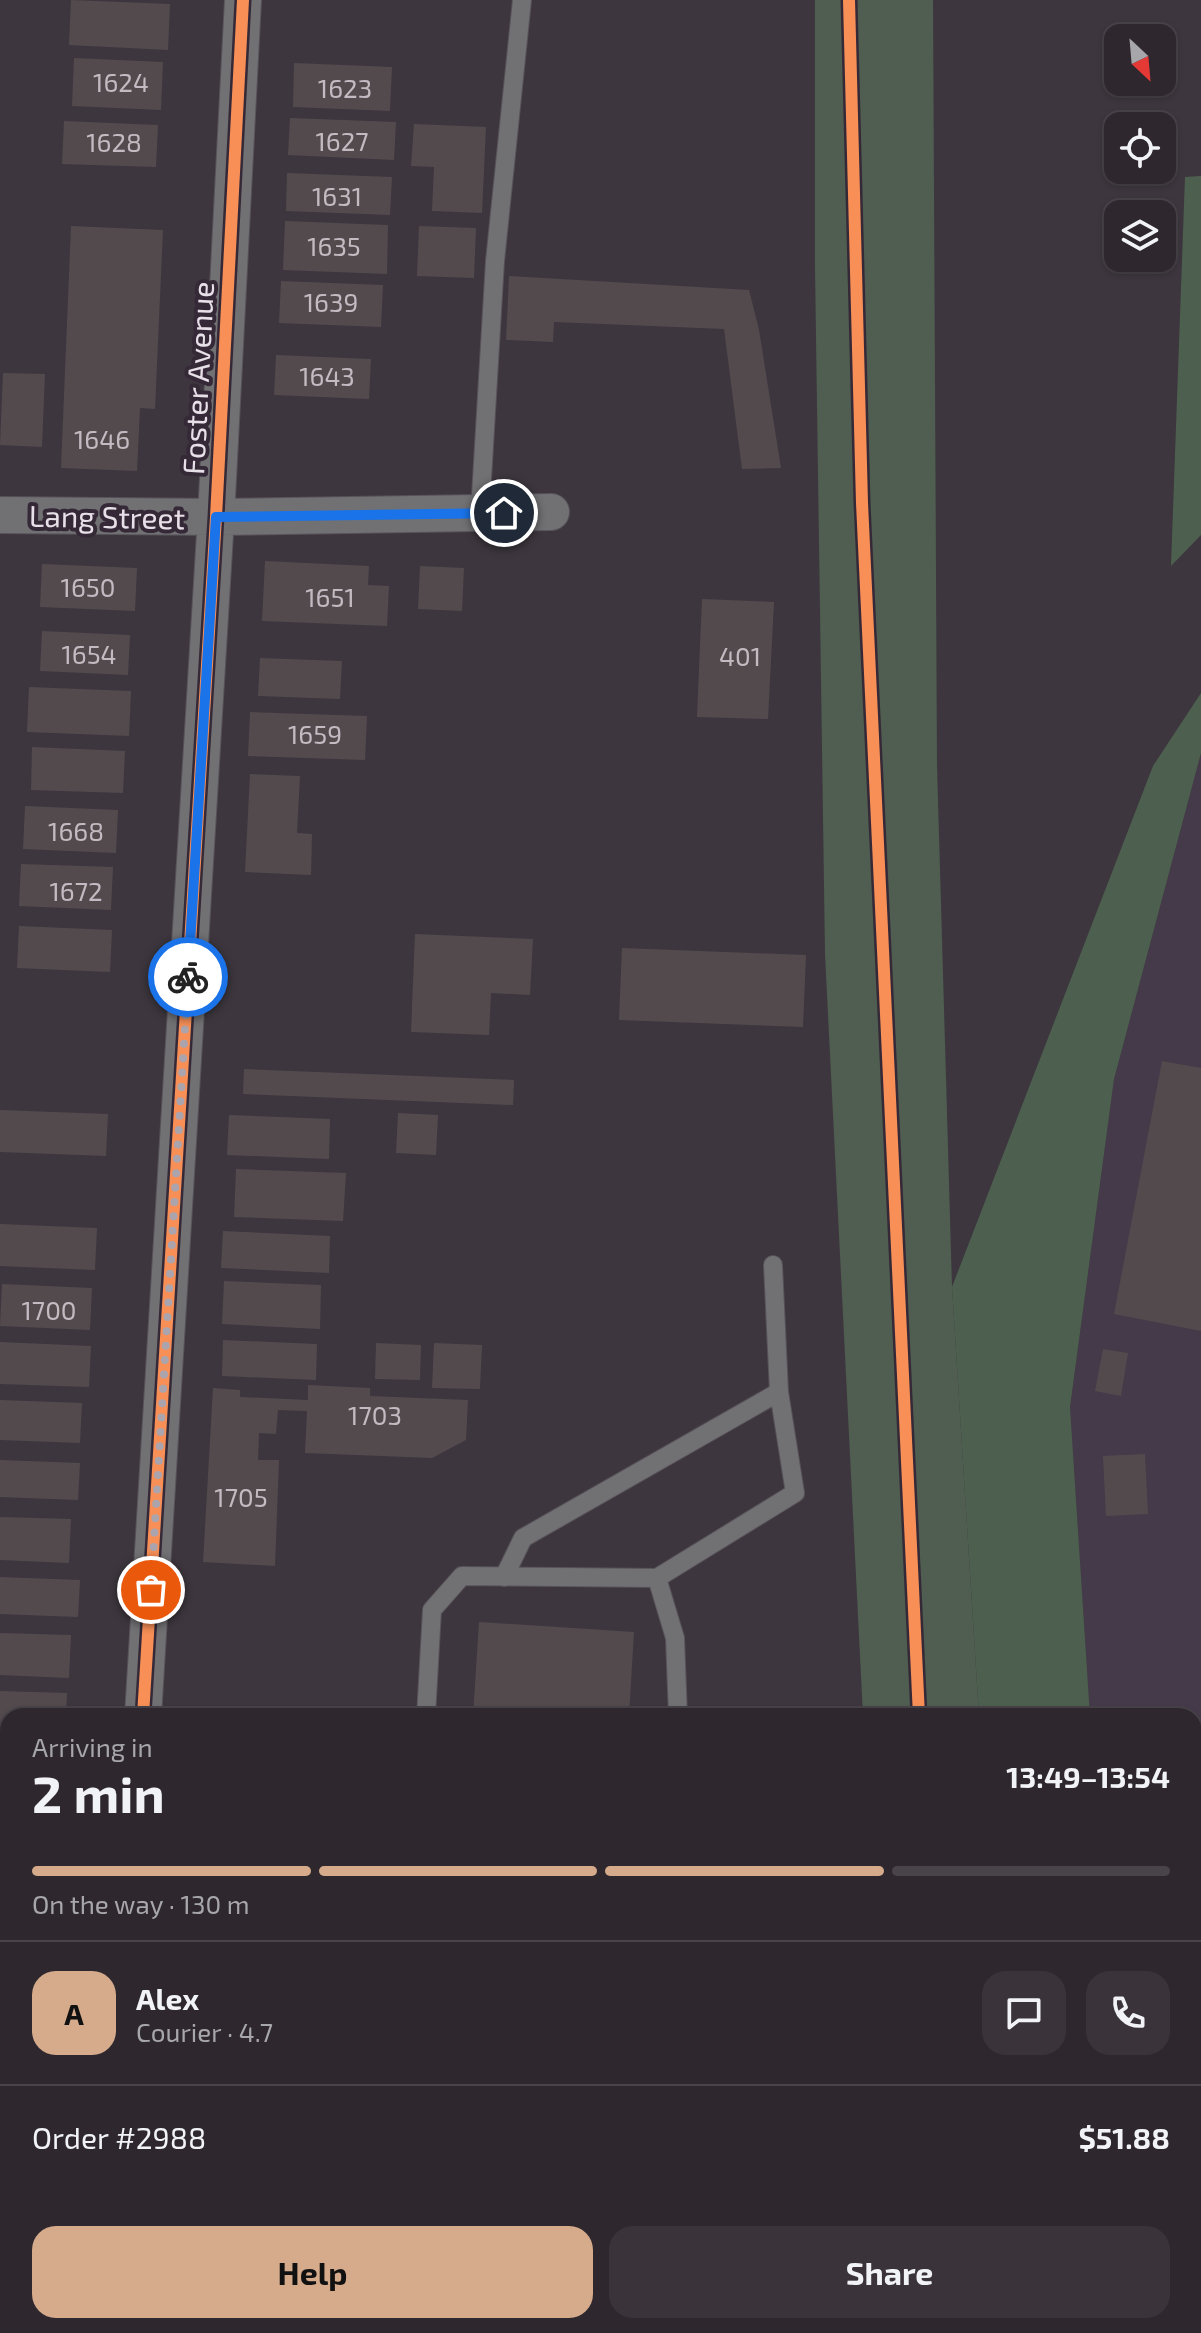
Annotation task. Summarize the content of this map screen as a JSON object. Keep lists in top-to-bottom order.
{
  "streets": {
    "street": ["Foster Avenue", "Lang Street"]
  },
  "crossings": [
    ["Foster Avenue", "Lang Street"]
  ],
  "house_numbers": [
    "1624",
    "1623",
    "1627",
    "1628",
    "1631",
    "1635",
    "1639",
    "1643",
    "1646",
    "1650",
    "1651",
    "1654",
    "401",
    "1659",
    "1668",
    "1672",
    "1700",
    "1703",
    "1705"
  ],
  "north": "bottom right",
  "page": {
    "heading": ["2 min", "Arriving in", "13:49–13:54"],
    "panel": [
      "Alex",
      "Courier · 4.7",
      "Order #2988",
      "$51.88"
    ],
    "bar": "On the way · 130 m",
    "round": "A",
    "buttons": ["Help", "Share"]
  }
}
